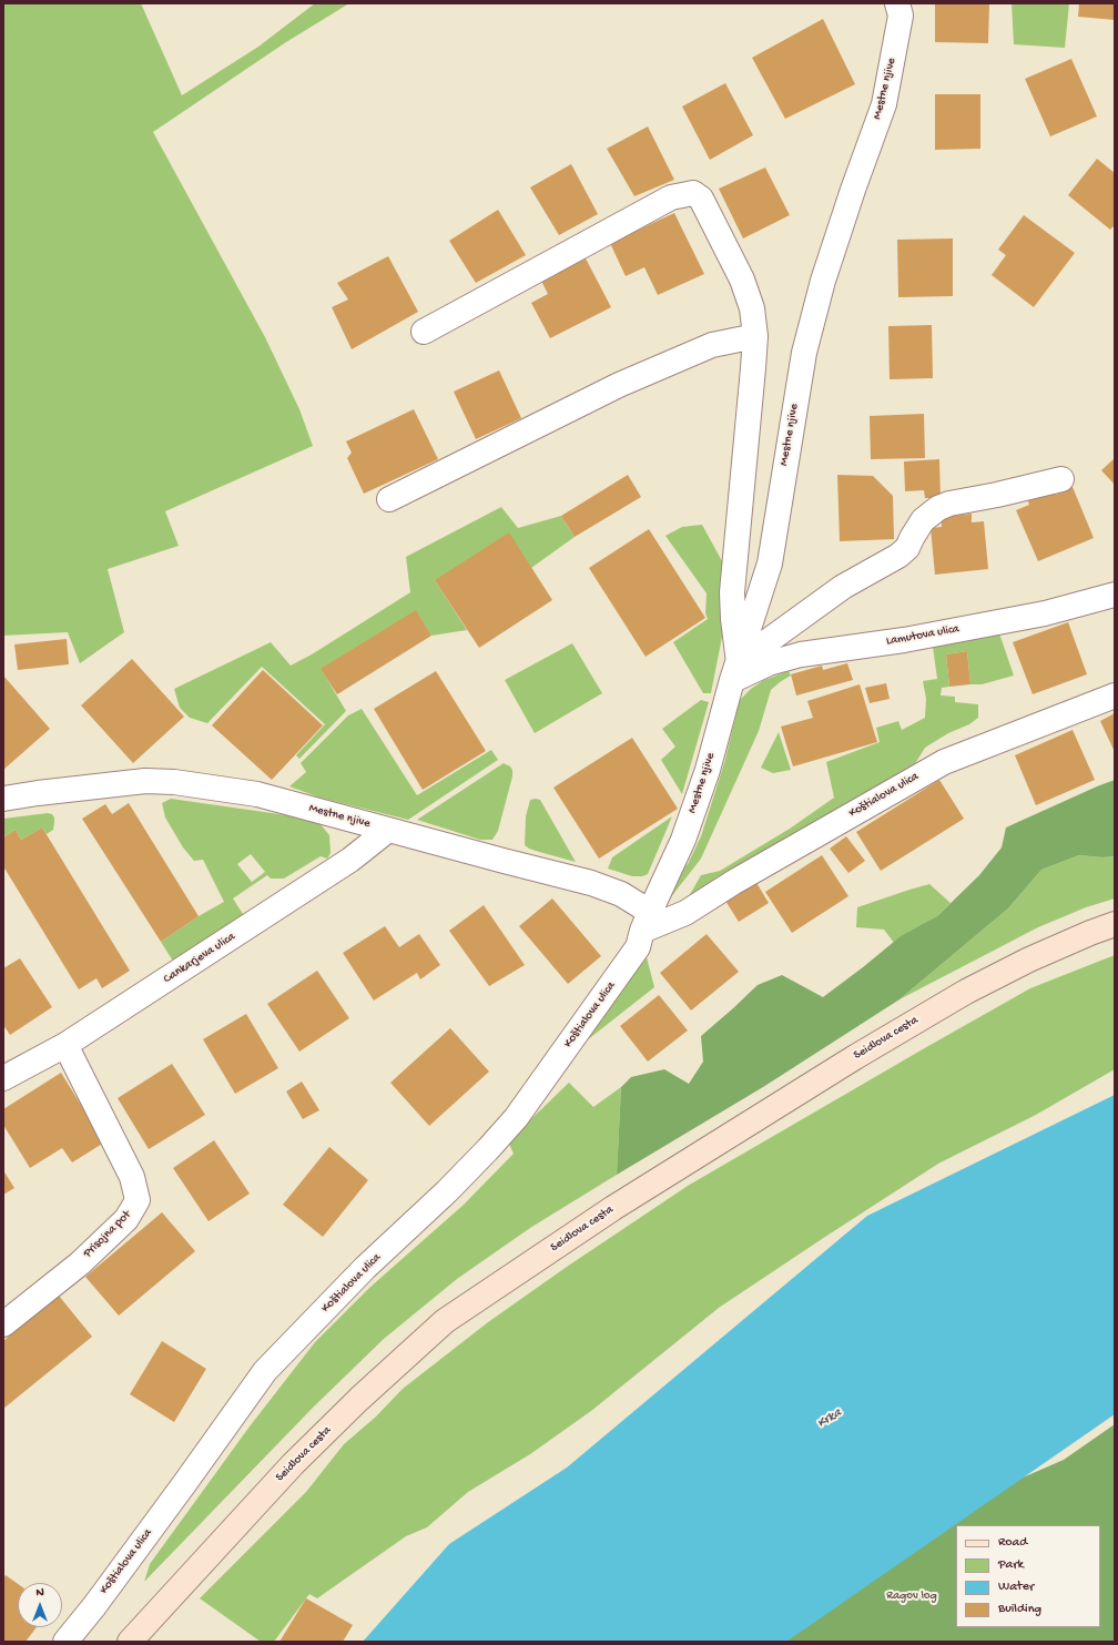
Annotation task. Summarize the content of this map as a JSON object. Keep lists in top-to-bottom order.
{
  "streets": {
    "street": [
      "Mestne njive",
      "Lamutova ulica",
      "Koštialova ulica",
      "Cankarjeva ulica",
      "Seidlova cesta",
      "Prisojna pot"
    ]
  },
  "crossings": [
    ["Mestne njive", "Lamutova ulica"],
    ["Mestne njive", "Koštialova ulica"],
    ["Mestne njive", "Cankarjeva ulica"],
    ["Cankarjeva ulica", "Prisojna pot"]
  ],
  "water": ["Krka"],
  "parks": ["Ragov log"],
  "legend": [
    "Road",
    "Park",
    "Water",
    "Building"
  ],
  "north": "top"
}
